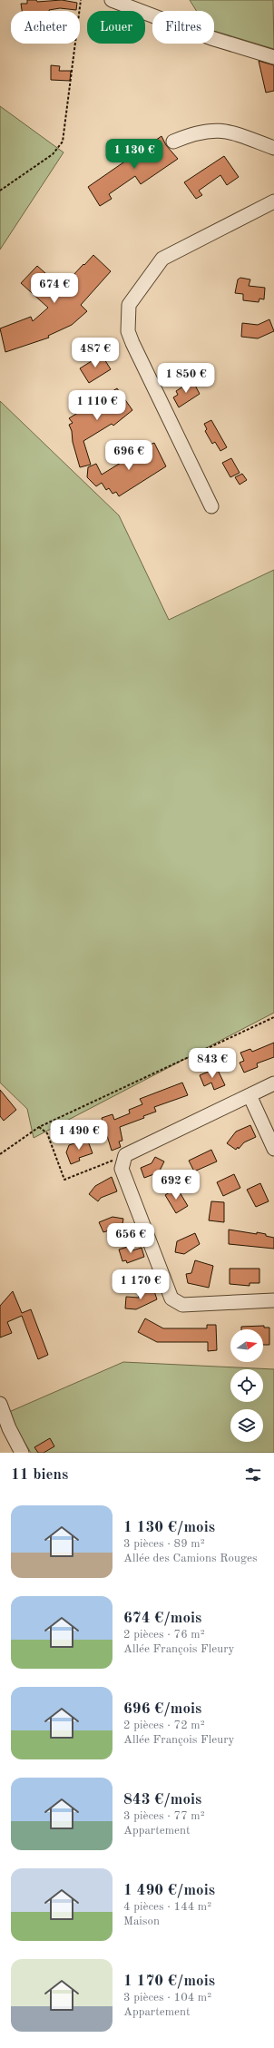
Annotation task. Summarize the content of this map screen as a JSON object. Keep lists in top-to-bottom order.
{
  "north": "right",
  "page": {
    "chip": ["Acheter", "Louer", "Filtres"],
    "price": [
      "1 130 €",
      "674 €",
      "487 €",
      "1 850 €",
      "1 110 €",
      "696 €",
      "843 €",
      "1 490 €",
      "692 €",
      "656 €",
      "1 170 €"
    ],
    "heading": "11 biens",
    "list": [
      {
        "name": "1 130 €/mois",
        "note": "3 pièces · 89 m² · Allée des Camions Rouges"
      },
      {
        "name": "674 €/mois",
        "note": "2 pièces · 76 m² · Allée François Fleury"
      },
      {
        "name": "696 €/mois",
        "note": "2 pièces · 72 m² · Allée François Fleury"
      },
      {
        "name": "843 €/mois",
        "note": "3 pièces · 77 m² · Appartement"
      },
      {
        "name": "1 490 €/mois",
        "note": "4 pièces · 144 m² · Maison"
      },
      {
        "name": "1 170 €/mois",
        "note": "3 pièces · 104 m² · Appartement"
      }
    ]
  }
}
